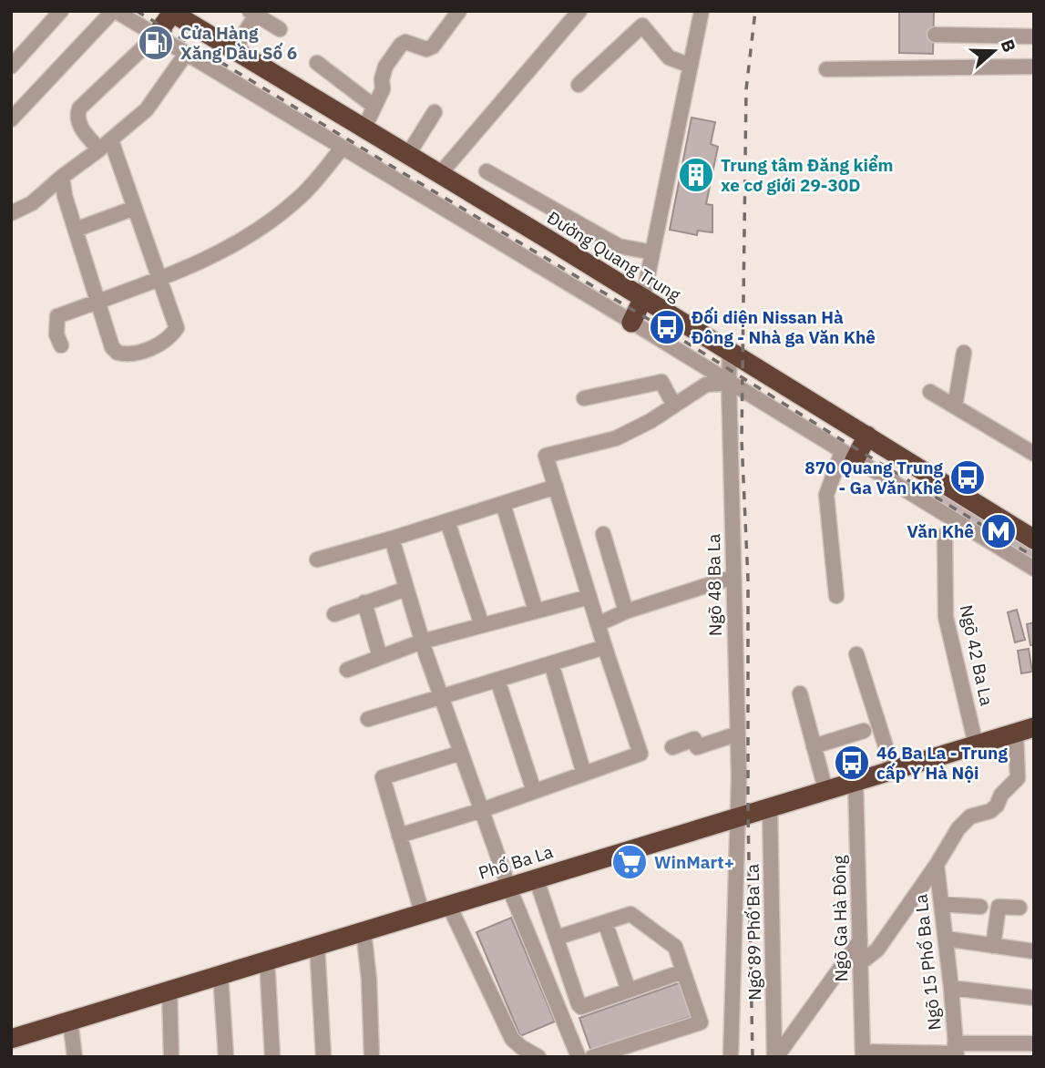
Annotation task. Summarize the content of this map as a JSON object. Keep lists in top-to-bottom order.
{
  "streets": {
    "highway": ["Đường Quang Trung", "Phố Ba La"],
    "street": [
      "Ngõ 48 Ba La",
      "Ngõ 42 Ba La",
      "Ngõ Ga Hà Đông",
      "Ngõ 89 Phố Ba La",
      "Ngõ 15 Phố Ba La"
    ]
  },
  "crossings": [
    ["Đường Quang Trung", "Ngõ 48 Ba La"],
    ["Ngõ 48 Ba La", "Phố Ba La"],
    ["Ngõ 42 Ba La", "Phố Ba La"],
    ["Phố Ba La", "Ngõ Ga Hà Đông"],
    ["Phố Ba La", "Ngõ 89 Phố Ba La"]
  ],
  "places": {
    "fuel station": ["Cửa Hàng Xăng Dầu Số 6"],
    "building": ["Trung tâm Đăng kiểm xe cơ giới 29-30D"],
    "bus stop": ["Đối diện Nissan Hà Đông - Nhà ga Văn Khê", "870 Quang Trung - Ga Văn Khê", "46 Ba La - Trung cấp Y Hà Nội"],
    "metro station": ["Văn Khê"],
    "supermarket": ["WinMart+"]
  },
  "north": "right"
}
